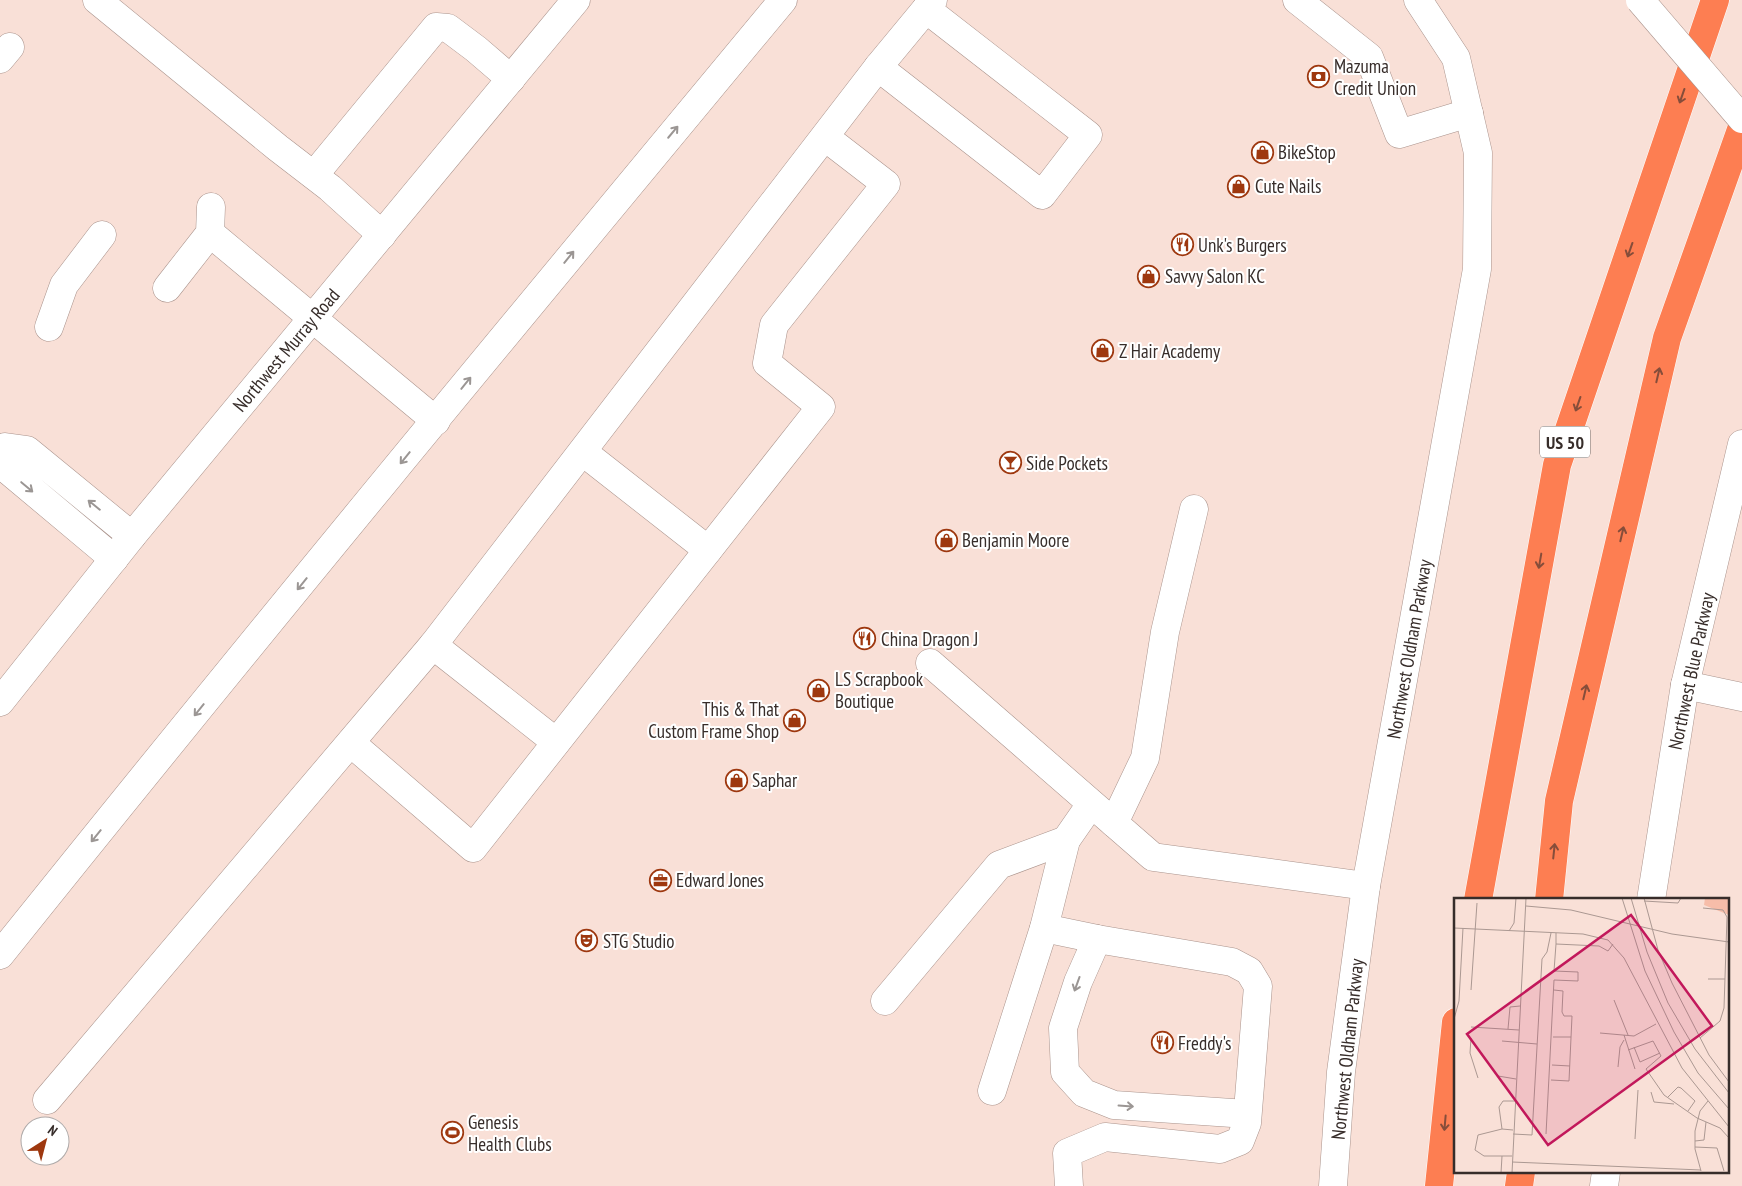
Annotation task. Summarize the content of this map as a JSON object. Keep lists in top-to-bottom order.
{
  "streets": {
    "highway": ["US 50"],
    "street": ["Northwest Murray Road", "Northwest Oldham Parkway", "Northwest Blue Parkway"]
  },
  "places": {
    "bank": ["Mazuma Credit Union"],
    "shop": [
      "BikeStop",
      "Cute Nails",
      "Savvy Salon KC",
      "Z Hair Academy",
      "Benjamin Moore",
      "LS Scrapbook Boutique",
      "This & That Custom Frame Shop",
      "Saphar"
    ],
    "restaurant": ["Unk's Burgers", "China Dragon J", "Freddy's"],
    "bar": ["Side Pockets"],
    "office": ["Edward Jones"],
    "theatre": ["STG Studio"],
    "sports": ["Genesis Health Clubs"]
  },
  "north": "top right"
}
